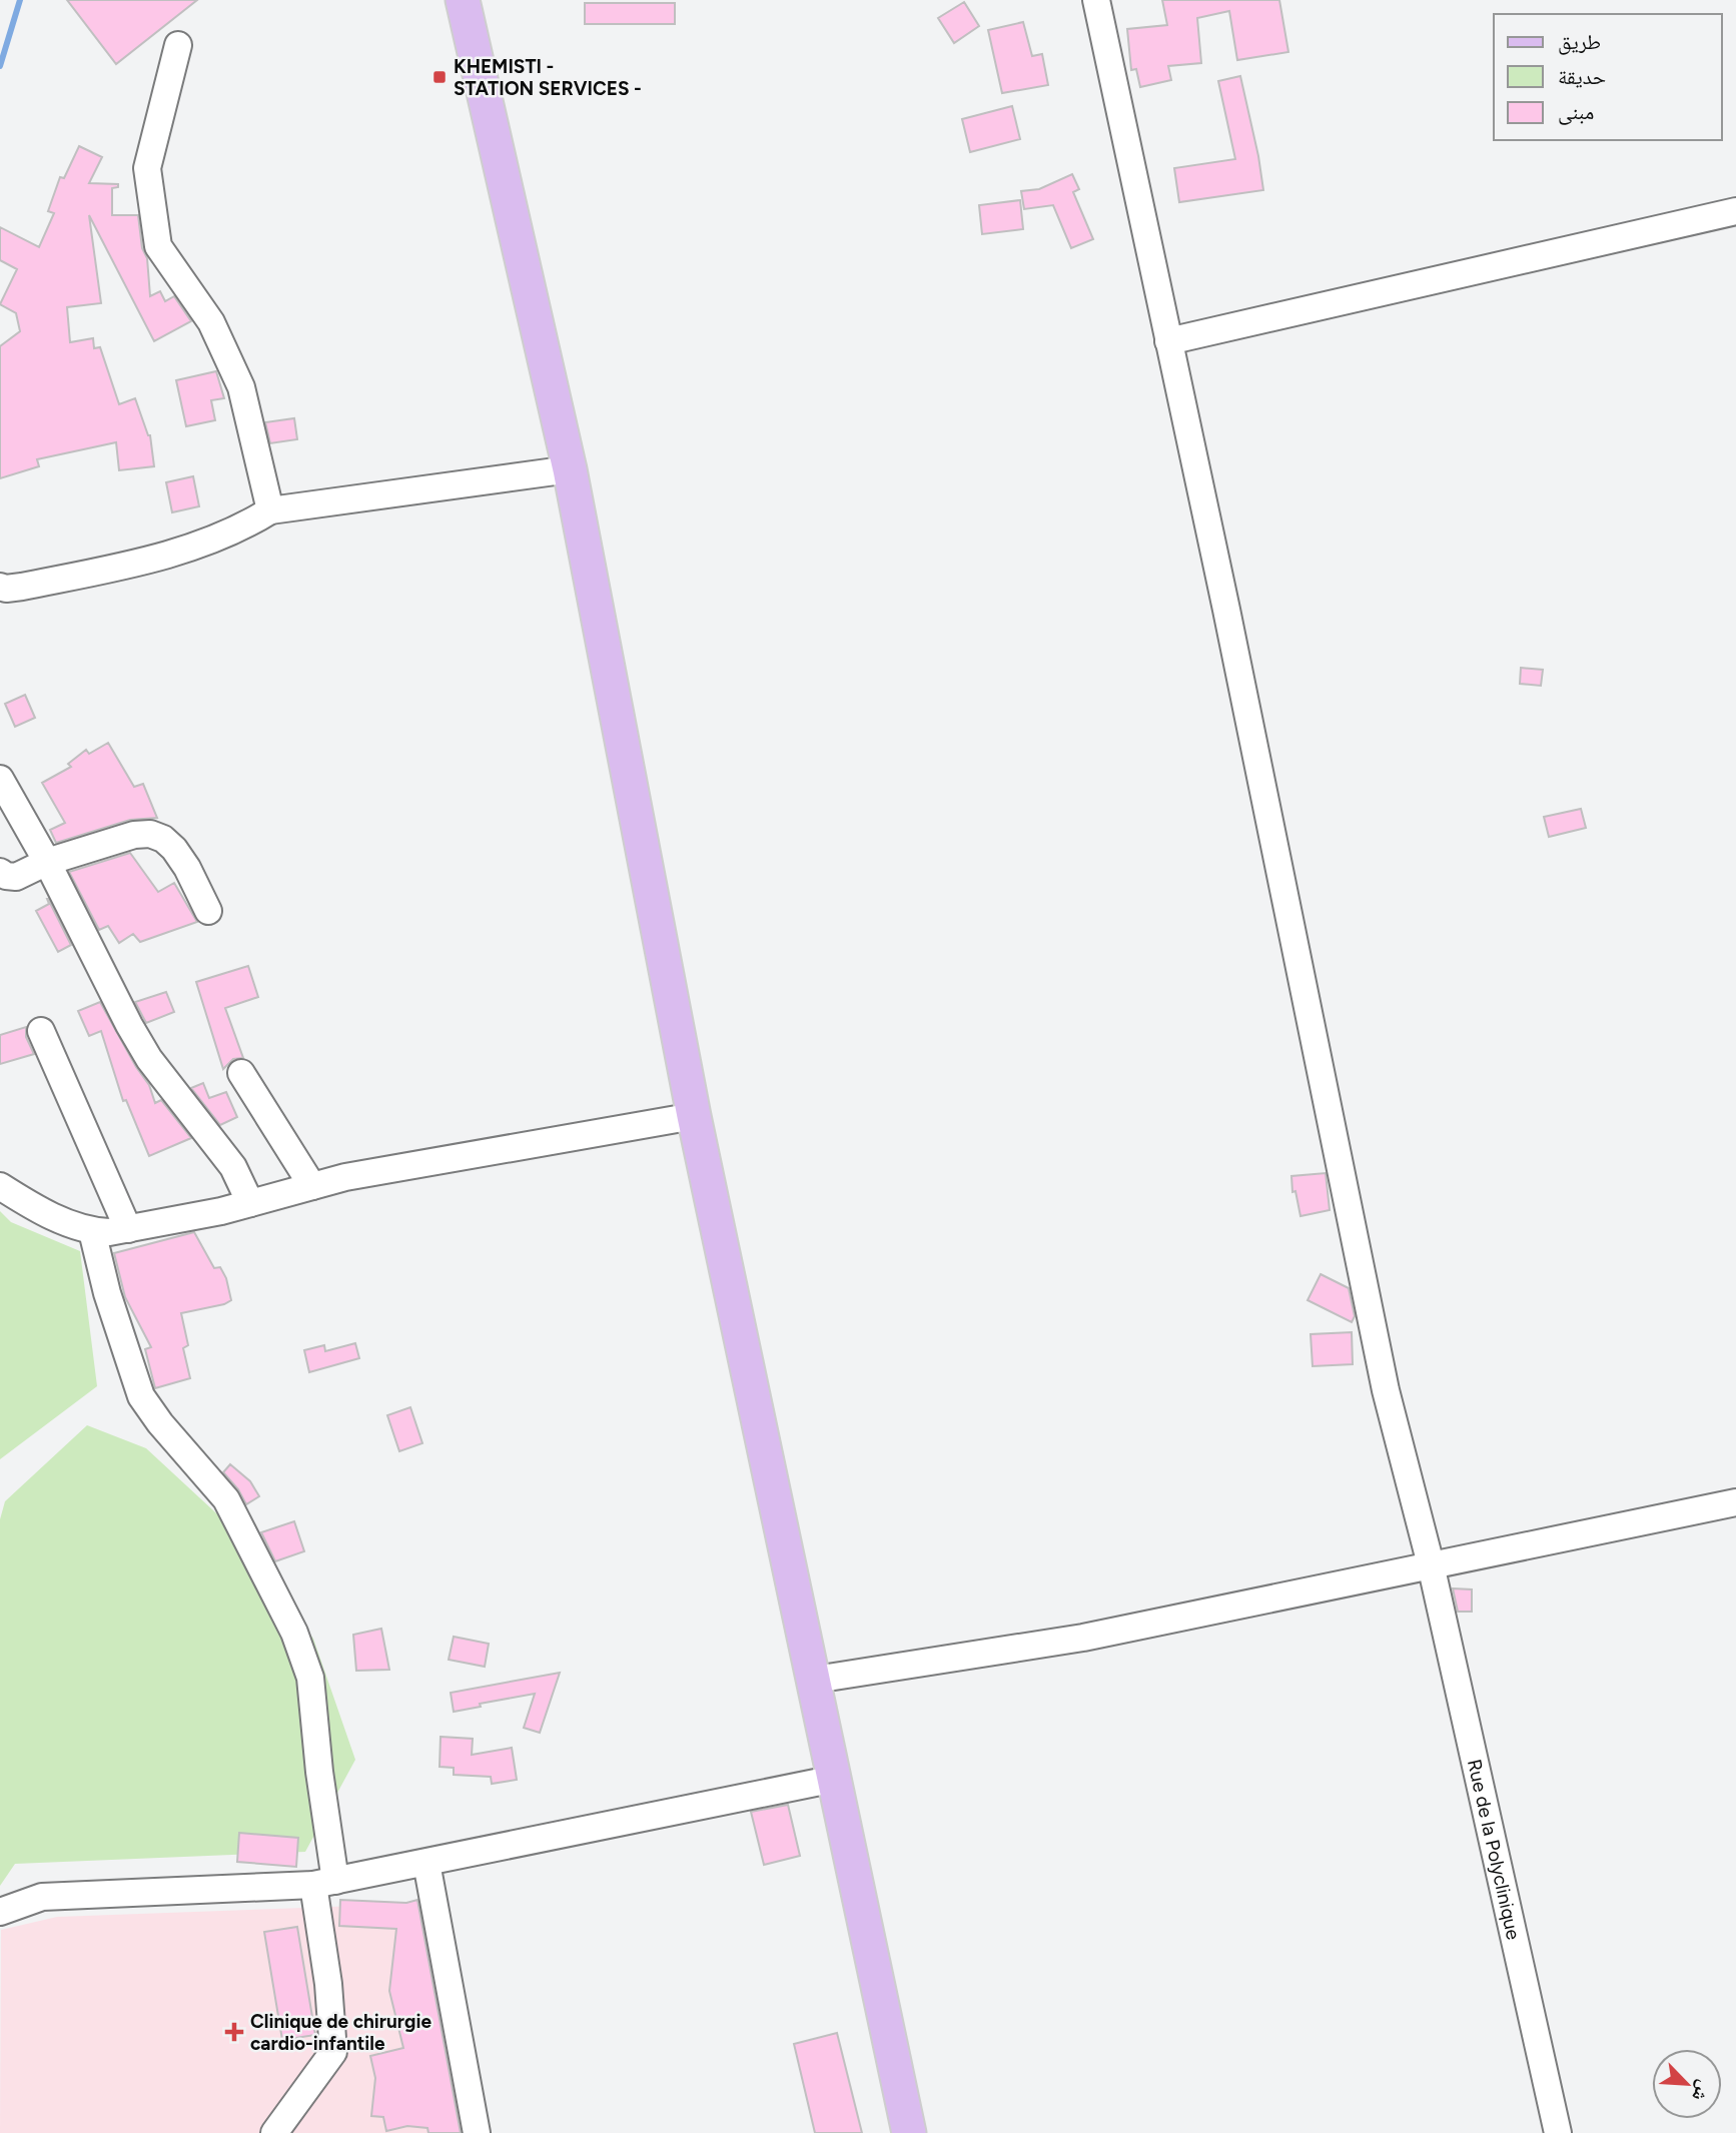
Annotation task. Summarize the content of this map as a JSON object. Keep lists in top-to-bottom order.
{
  "streets": {
    "street": ["Rue de la Polyclinique"]
  },
  "places": {
    "transit": ["KHEMISTI - STATION SERVICES -"],
    "health": ["Clinique de chirurgie cardio-infantile"]
  },
  "legend": ["طريق", "حديقة", "مبنى"],
  "north": "bottom right"
}
